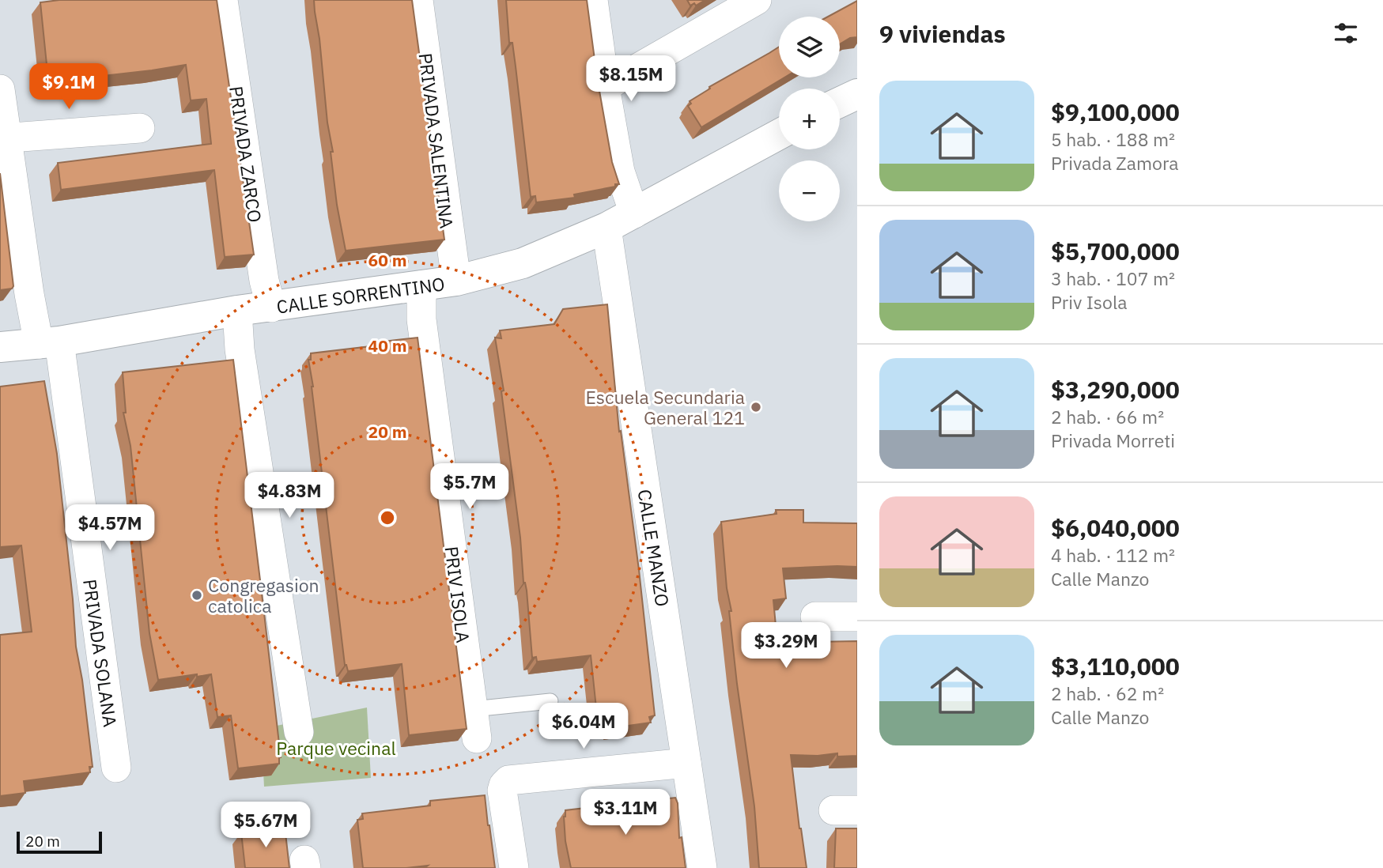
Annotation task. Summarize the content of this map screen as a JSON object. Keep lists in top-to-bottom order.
{
  "streets": {
    "street": [
      "PRIVADA SALENTINA",
      "PRIVADA ZARCO",
      "CALLE SORRENTINO",
      "CALLE MANZO",
      "PRIV ISOLA",
      "PRIVADA SOLANA"
    ]
  },
  "crossings": [
    ["PRIVADA SALENTINA", "CALLE SORRENTINO"],
    ["PRIVADA ZARCO", "CALLE SORRENTINO"],
    ["CALLE SORRENTINO", "CALLE MANZO"],
    ["CALLE SORRENTINO", "PRIV ISOLA"],
    ["CALLE SORRENTINO", "PRIVADA SOLANA"]
  ],
  "parks": ["Parque vecinal"],
  "places": ["Escuela Secundaria General 121", "Congregasion catolica"],
  "scale_bar": "20 m",
  "page": {
    "heading": "9 viviendas",
    "map_buttons": ["+", "−"],
    "price": [
      "$8.15M",
      "$9.1M",
      "$5.7M",
      "$4.83M",
      "$4.57M",
      "$3.29M",
      "$6.04M",
      "$3.11M",
      "$5.67M"
    ],
    "list": [
      {
        "name": "$9,100,000",
        "note": "5 hab. · 188 m² · Privada Zamora"
      },
      {
        "name": "$5,700,000",
        "note": "3 hab. · 107 m² · Priv Isola"
      },
      {
        "name": "$3,290,000",
        "note": "2 hab. · 66 m² · Privada Morreti"
      },
      {
        "name": "$6,040,000",
        "note": "4 hab. · 112 m² · Calle Manzo"
      },
      {
        "name": "$3,110,000",
        "note": "2 hab. · 62 m² · Calle Manzo"
      }
    ],
    "scale": "20 m"
  },
  "rings": ["60 m", "40 m", "20 m"]
}
